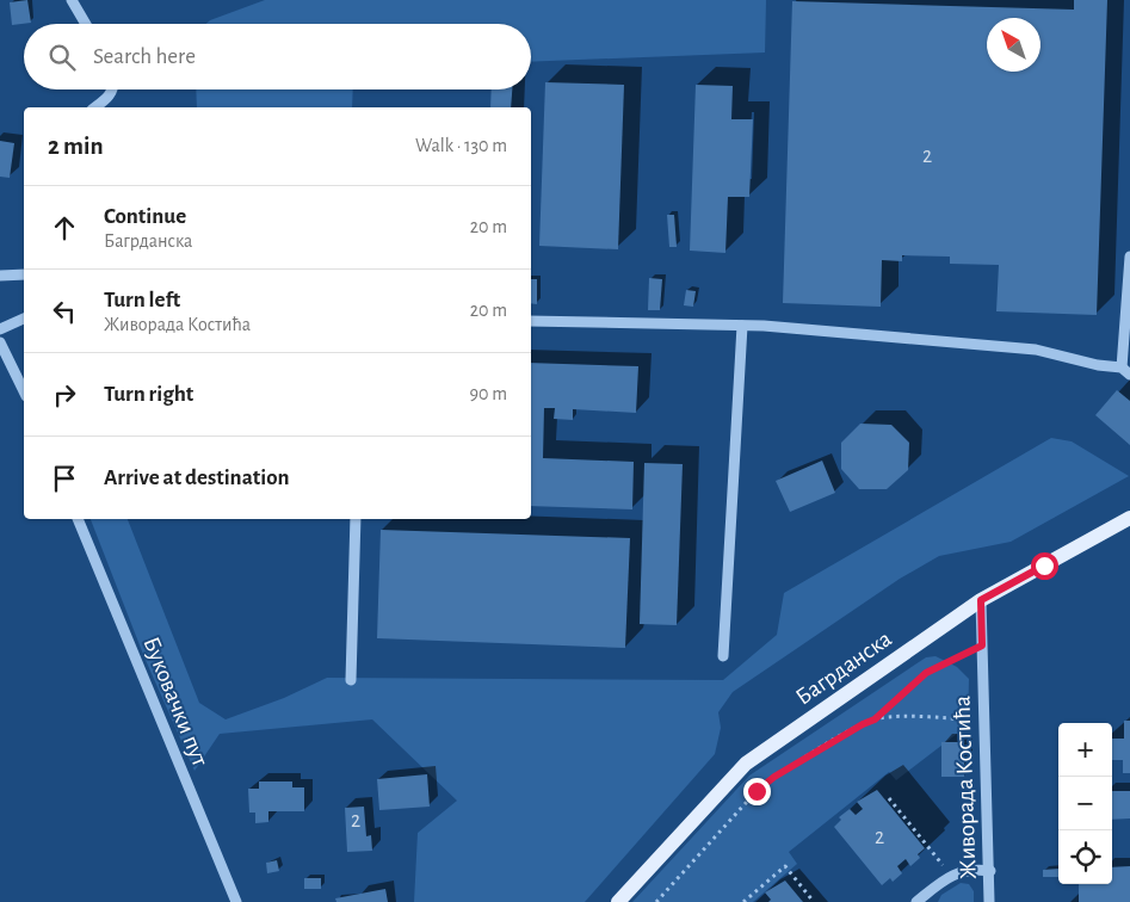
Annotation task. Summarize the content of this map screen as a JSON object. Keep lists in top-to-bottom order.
{
  "streets": {
    "main road": ["Багрданска"],
    "street": ["Буковачки пут", "Живорада Костића"]
  },
  "crossings": [
    ["Багрданска", "Живорада Костића"]
  ],
  "house_numbers": ["2", "2", "2"],
  "north": "top left",
  "page": {
    "search": "Search here",
    "heading": ["2 min", "Walk · 130 m"],
    "list": [
      ["Continue", "Багрданска", "20 m"],
      ["Turn left", "Живорада Костића", "20 m"],
      ["Turn right", "90 m"],
      "Arrive at destination"
    ],
    "map_buttons": ["+", "−"]
  }
}
